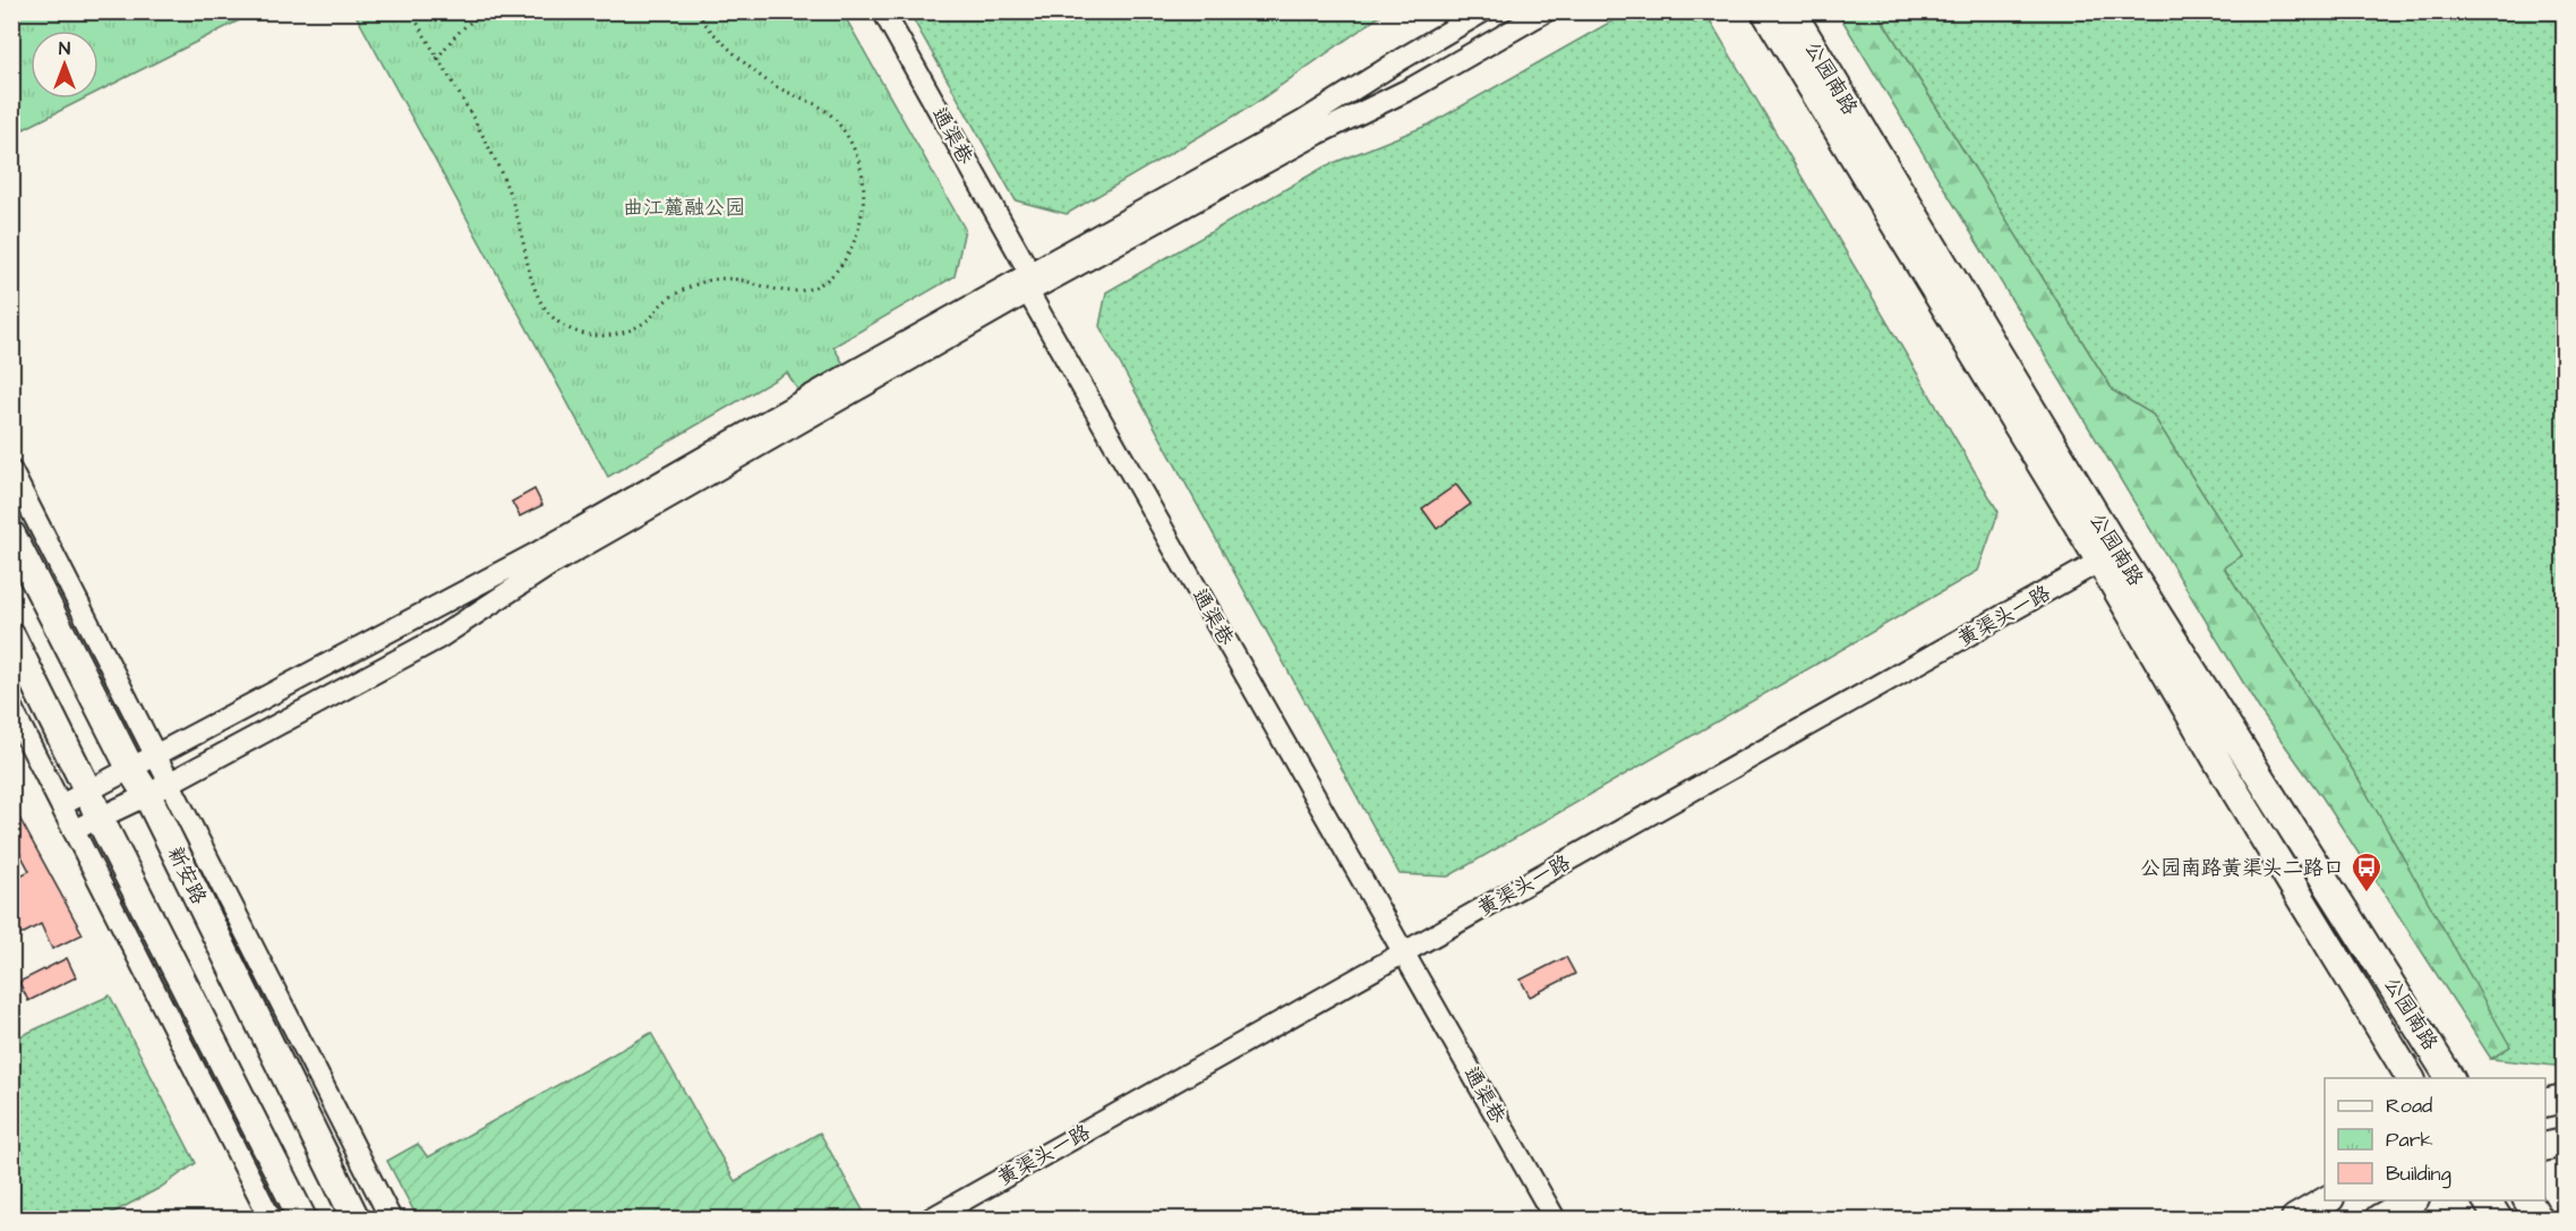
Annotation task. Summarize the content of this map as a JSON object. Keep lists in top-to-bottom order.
{
  "streets": {
    "main road": ["公园南路", "新安路"],
    "street": ["通渠巷", "黄渠头一路"]
  },
  "crossings": [
    ["公园南路", "黄渠头一路"],
    ["通渠巷", "黄渠头一路"]
  ],
  "parks": ["曲江麓融公园"],
  "places": {
    "bus stop": ["公园南路黄渠头二路口"]
  },
  "legend": ["Road", "Park", "Building"],
  "north": "top"
}
